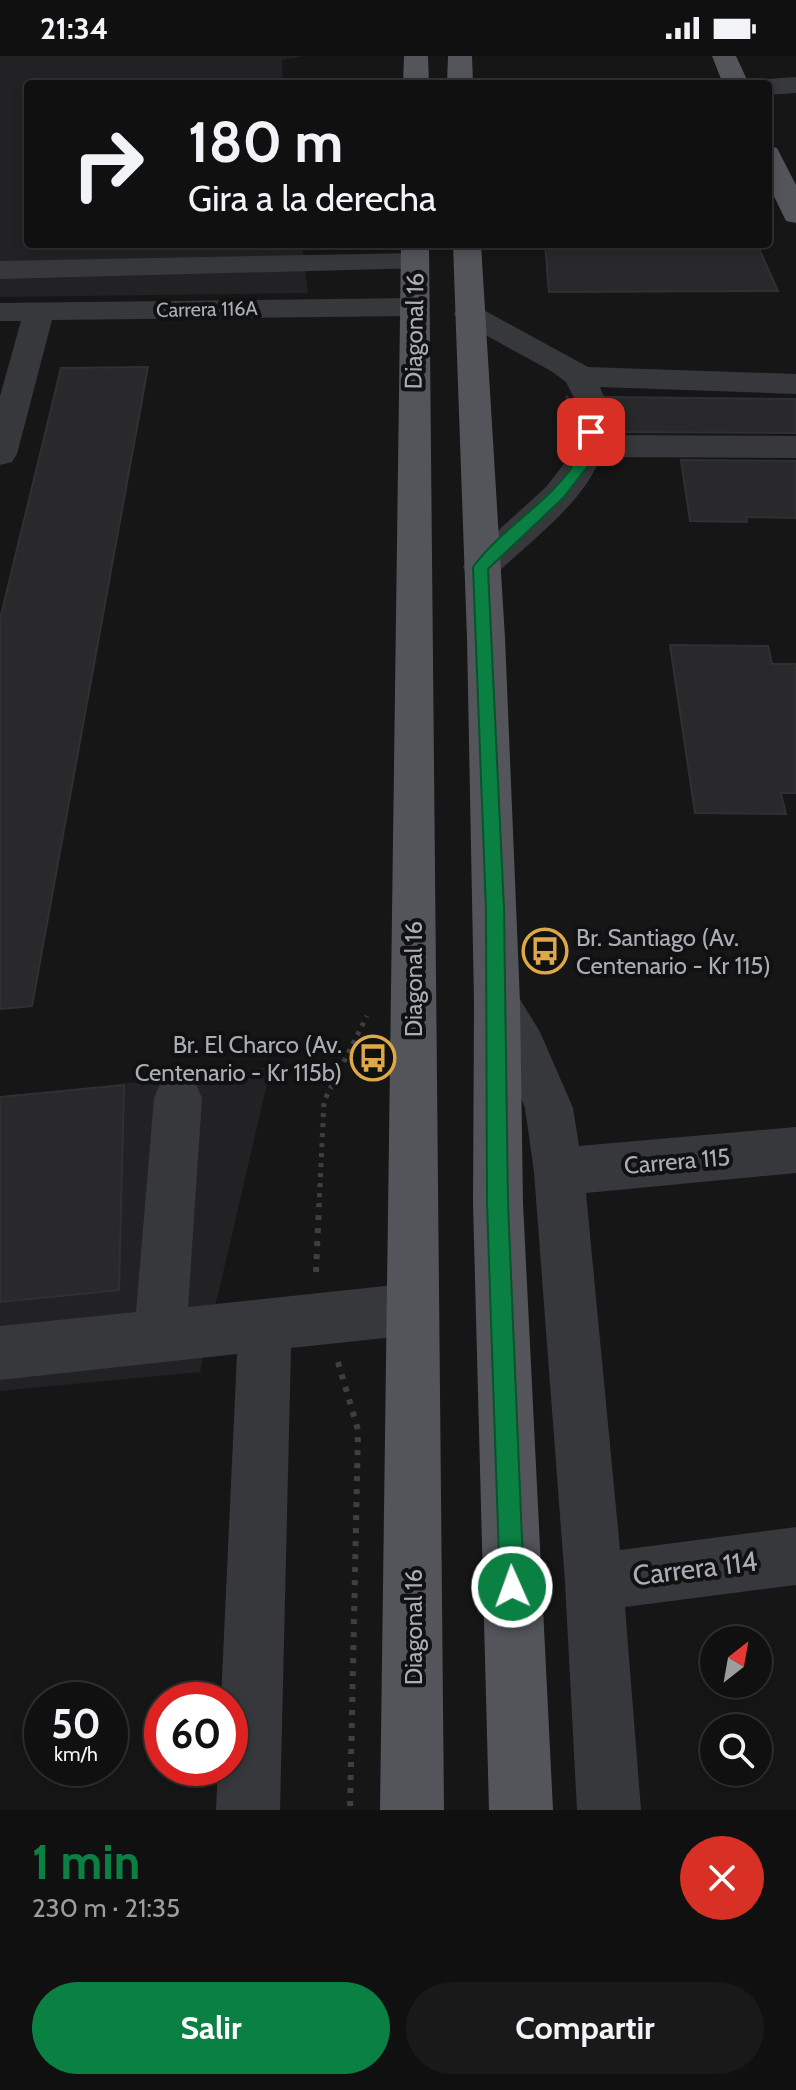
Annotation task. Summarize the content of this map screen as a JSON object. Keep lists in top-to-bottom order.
{
  "streets": {
    "main road": ["Diagonal 16"],
    "street": ["Carrera 116A", "Carrera 115", "Carrera 114"]
  },
  "crossings": [
    ["Carrera 116A", "Diagonal 16"]
  ],
  "places": {
    "bus stop": ["Br. Santiago (Av. Centenario - Kr 115)", "Br. El Charco (Av. Centenario - Kr 115b)"]
  },
  "north": "top right",
  "page": {
    "status": "21:34",
    "turn": ["180 m", "Gira a la derecha"],
    "speed": "50 km/h",
    "limit": "60",
    "heading": ["1 min", "230 m · 21:35"],
    "buttons": ["Salir", "Compartir"]
  }
}
